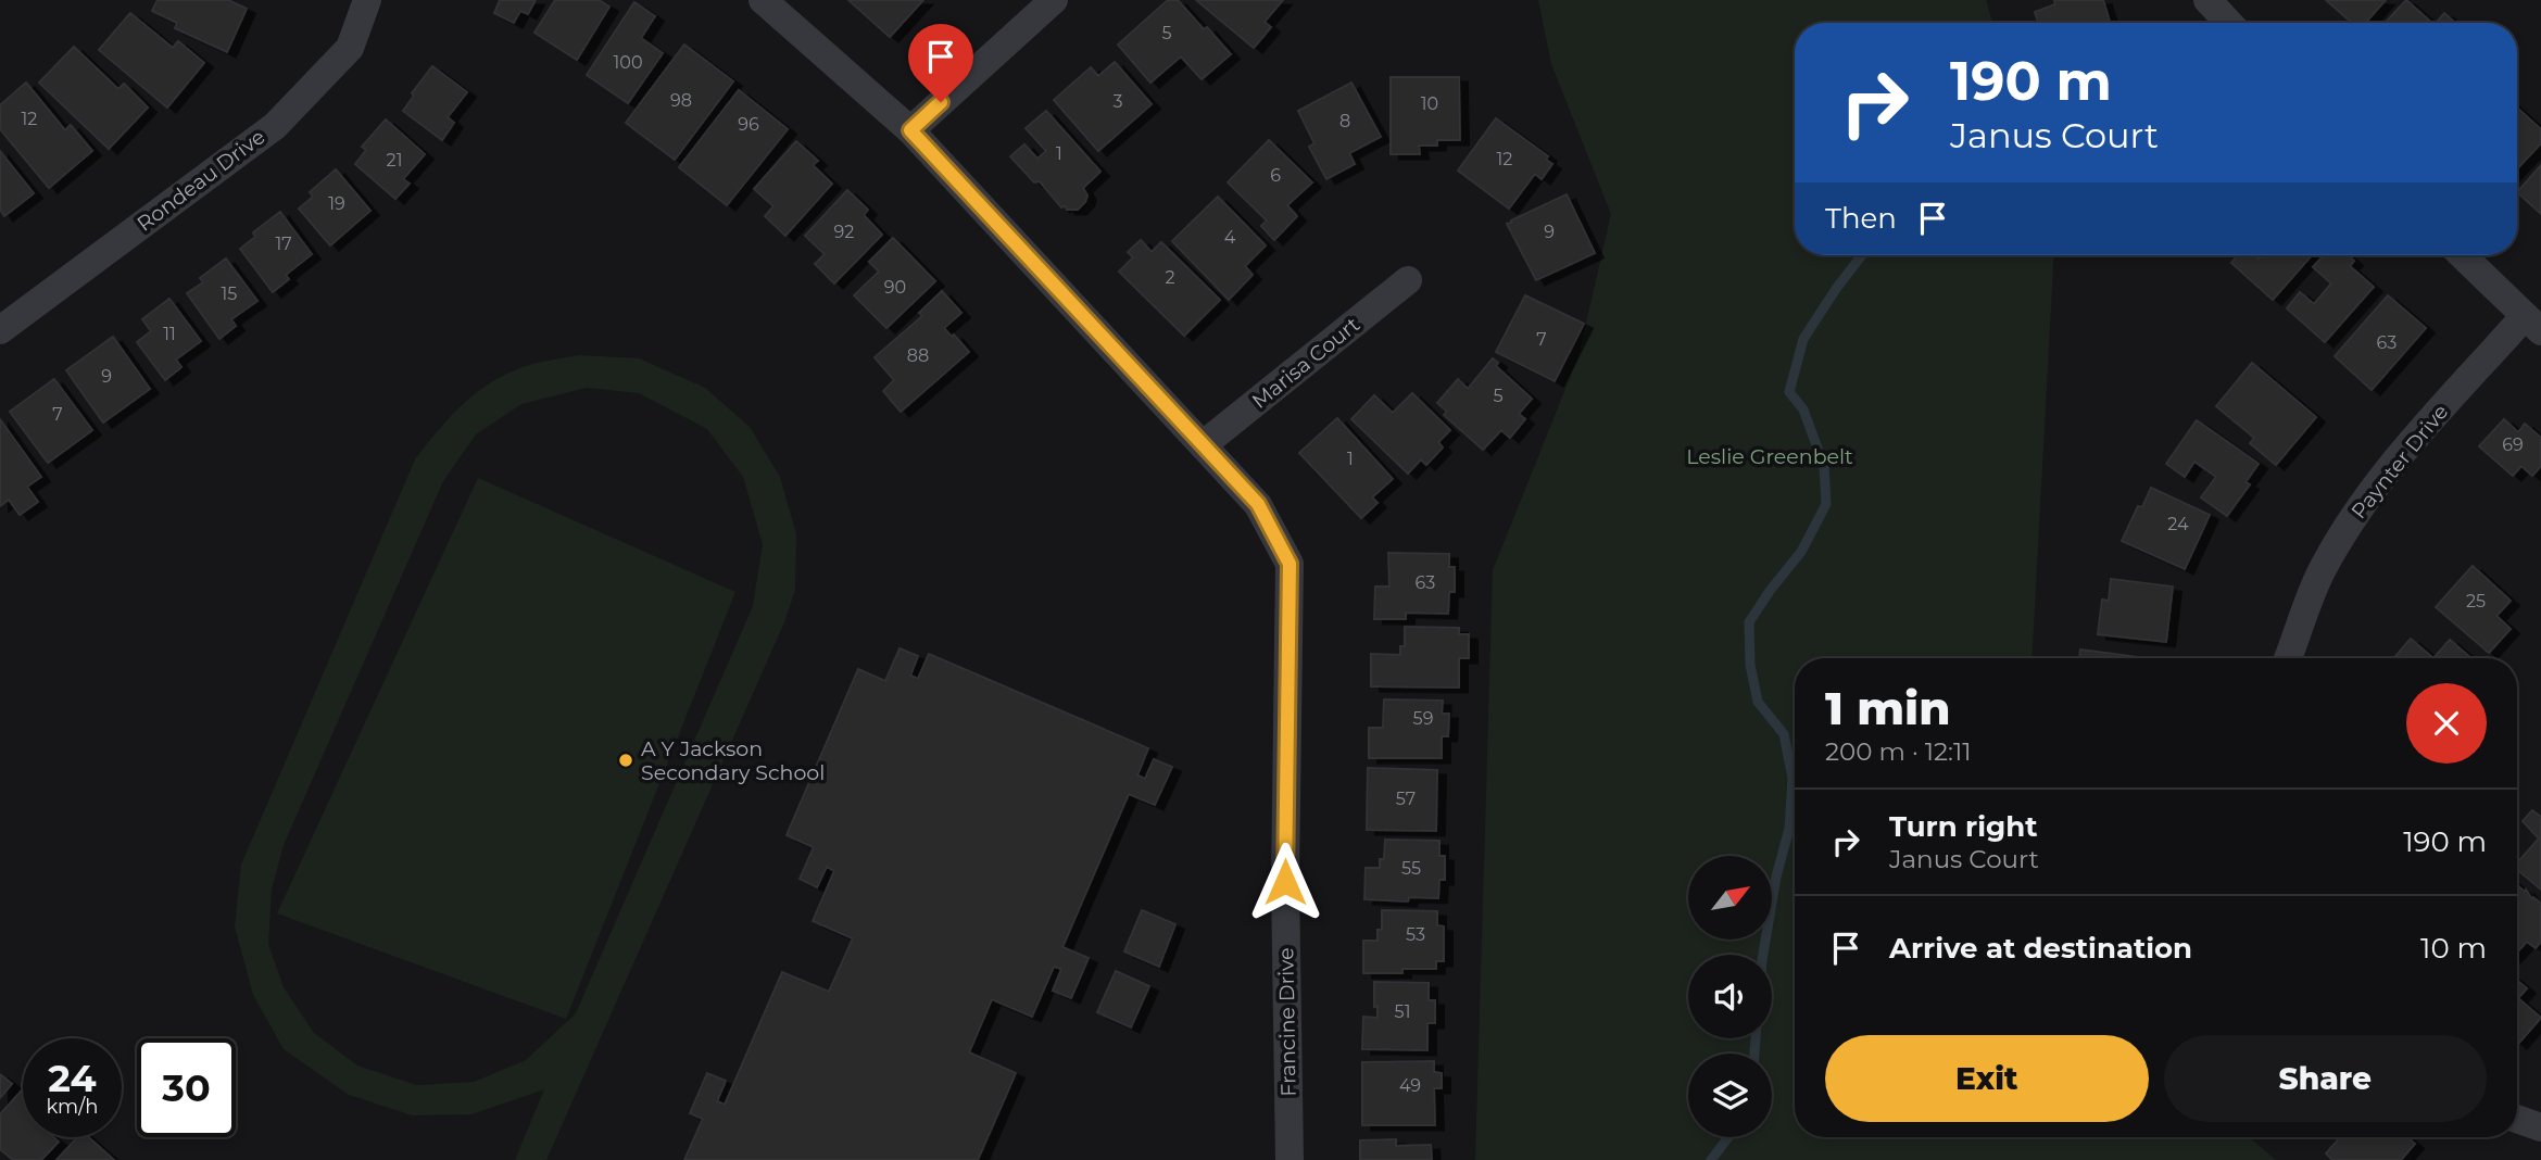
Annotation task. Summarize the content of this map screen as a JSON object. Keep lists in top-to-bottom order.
{
  "streets": {
    "street": [
      "Rondeau Drive",
      "Marisa Court",
      "Paynter Drive",
      "Francine Drive"
    ]
  },
  "crossings": [
    ["Marisa Court", "Francine Drive"]
  ],
  "parks": ["Leslie Greenbelt"],
  "places": ["A Y Jackson Secondary School"],
  "house_numbers": [
    "5",
    "100",
    "98",
    "3",
    "10",
    "12",
    "8",
    "96",
    "1",
    "12",
    "21",
    "6",
    "19",
    "92",
    "9",
    "4",
    "17",
    "2",
    "90",
    "15",
    "11",
    "7",
    "63",
    "88",
    "9",
    "5",
    "7",
    "69",
    "1",
    "24",
    "63",
    "25",
    "59",
    "57",
    "55",
    "53",
    "51",
    "49"
  ],
  "north": "top right",
  "page": {
    "turn": ["190 m", "Janus Court"],
    "then": "Then",
    "heading": ["1 min", "200 m · 12:11"],
    "list": [
      {
        "name": "Turn right",
        "note": "Janus Court",
        "value": "190 m"
      },
      {
        "name": "Arrive at destination",
        "value": "10 m"
      }
    ],
    "buttons": ["Exit", "Share"],
    "speed": "24 km/h",
    "limit": "30"
  }
}
